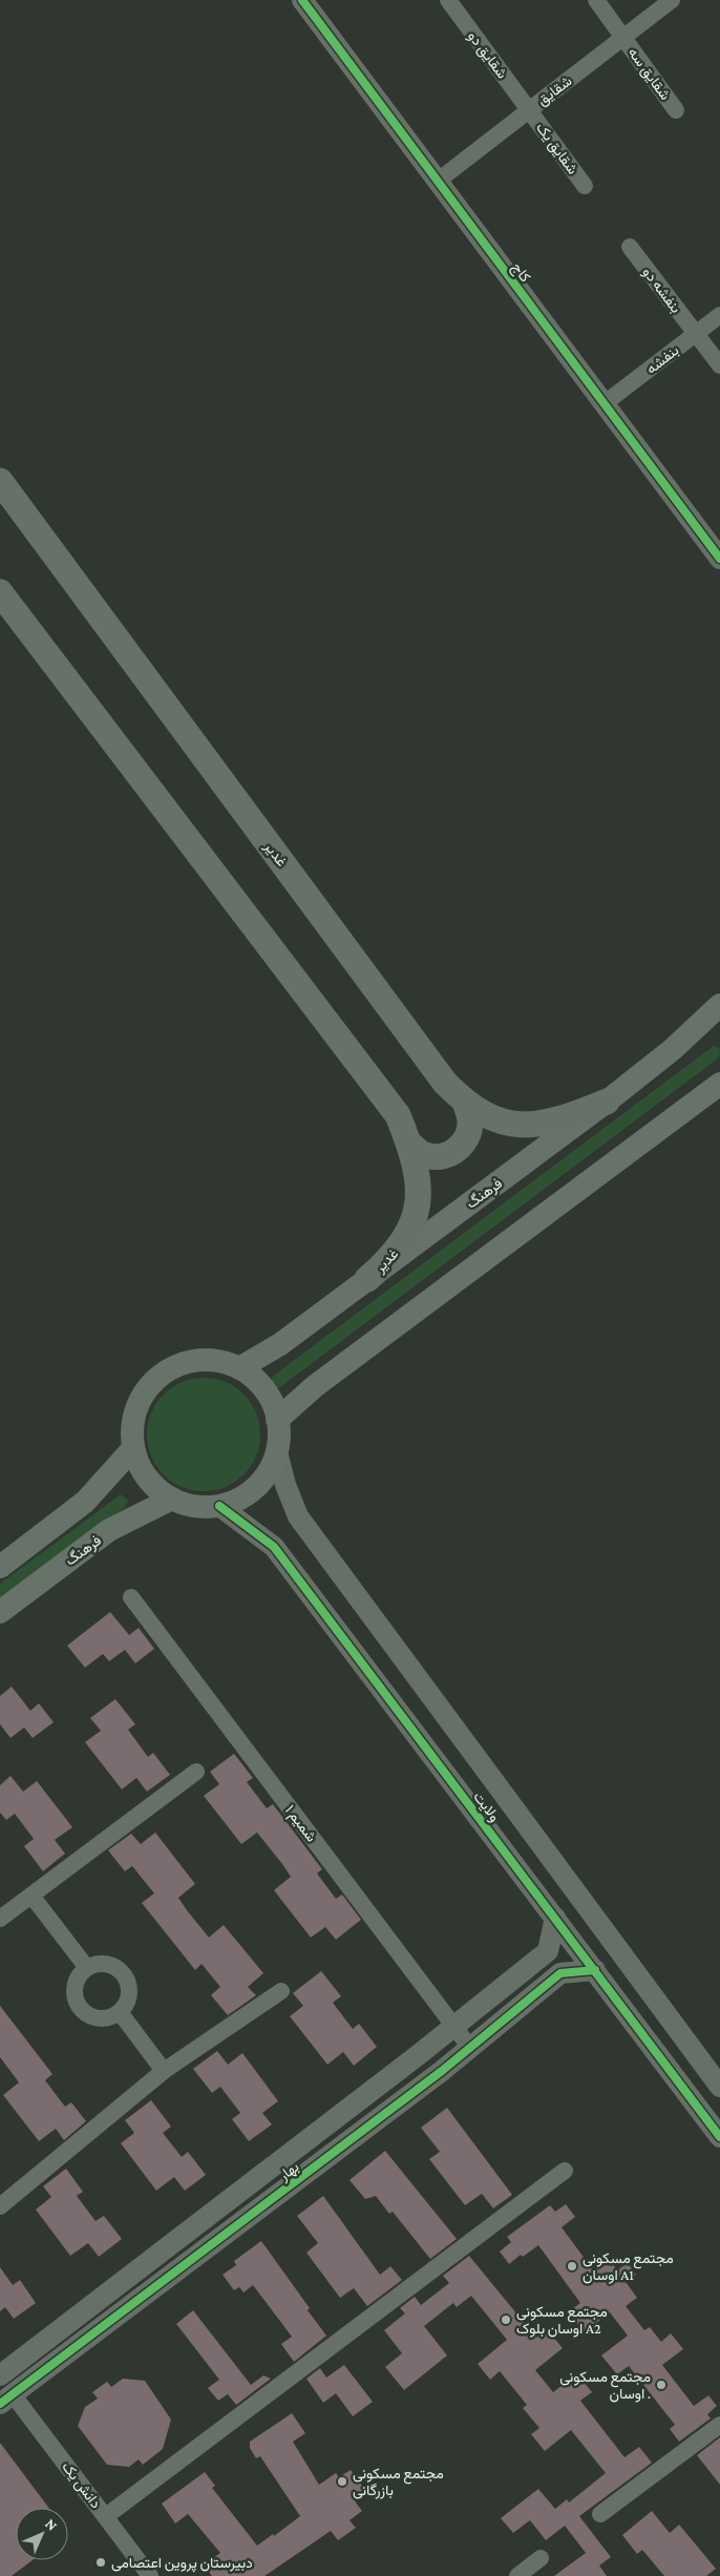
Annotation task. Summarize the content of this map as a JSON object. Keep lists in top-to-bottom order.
{
  "streets": {
    "main road": ["غدیر", "فرهنگ"],
    "street": [
      "شقایق دو",
      "شقایق سه",
      "شقایق",
      "شقایق یک",
      "کاج",
      "بنفشه دو",
      "بنفشه",
      "ولایت",
      "شمیم ۱",
      "بهار",
      "دانش یک"
    ]
  },
  "crossings": [
    ["شقایق دو", "شقایق"],
    ["شقایق دو", "شقایق یک"],
    ["شقایق سه", "شقایق"],
    ["شقایق", "شقایق یک"],
    ["شقایق", "کاج"],
    ["کاج", "بنفشه"],
    ["بنفشه دو", "بنفشه"],
    ["غدیر", "فرهنگ"],
    ["فرهنگ", "ولایت"],
    ["ولایت", "بهار"],
    ["شمیم ۱", "بهار"],
    ["بهار", "دانش یک"]
  ],
  "places": [
    "مجتمع مسکونی اوسان A1",
    "مجتمع مسکونی اوسان بلوک A2",
    "مجتمع مسکونی اوسان .",
    "مجتمع مسکونی بازرگانی",
    "دبیرستان پروین اعتصامی"
  ],
  "north": "top right"
}
